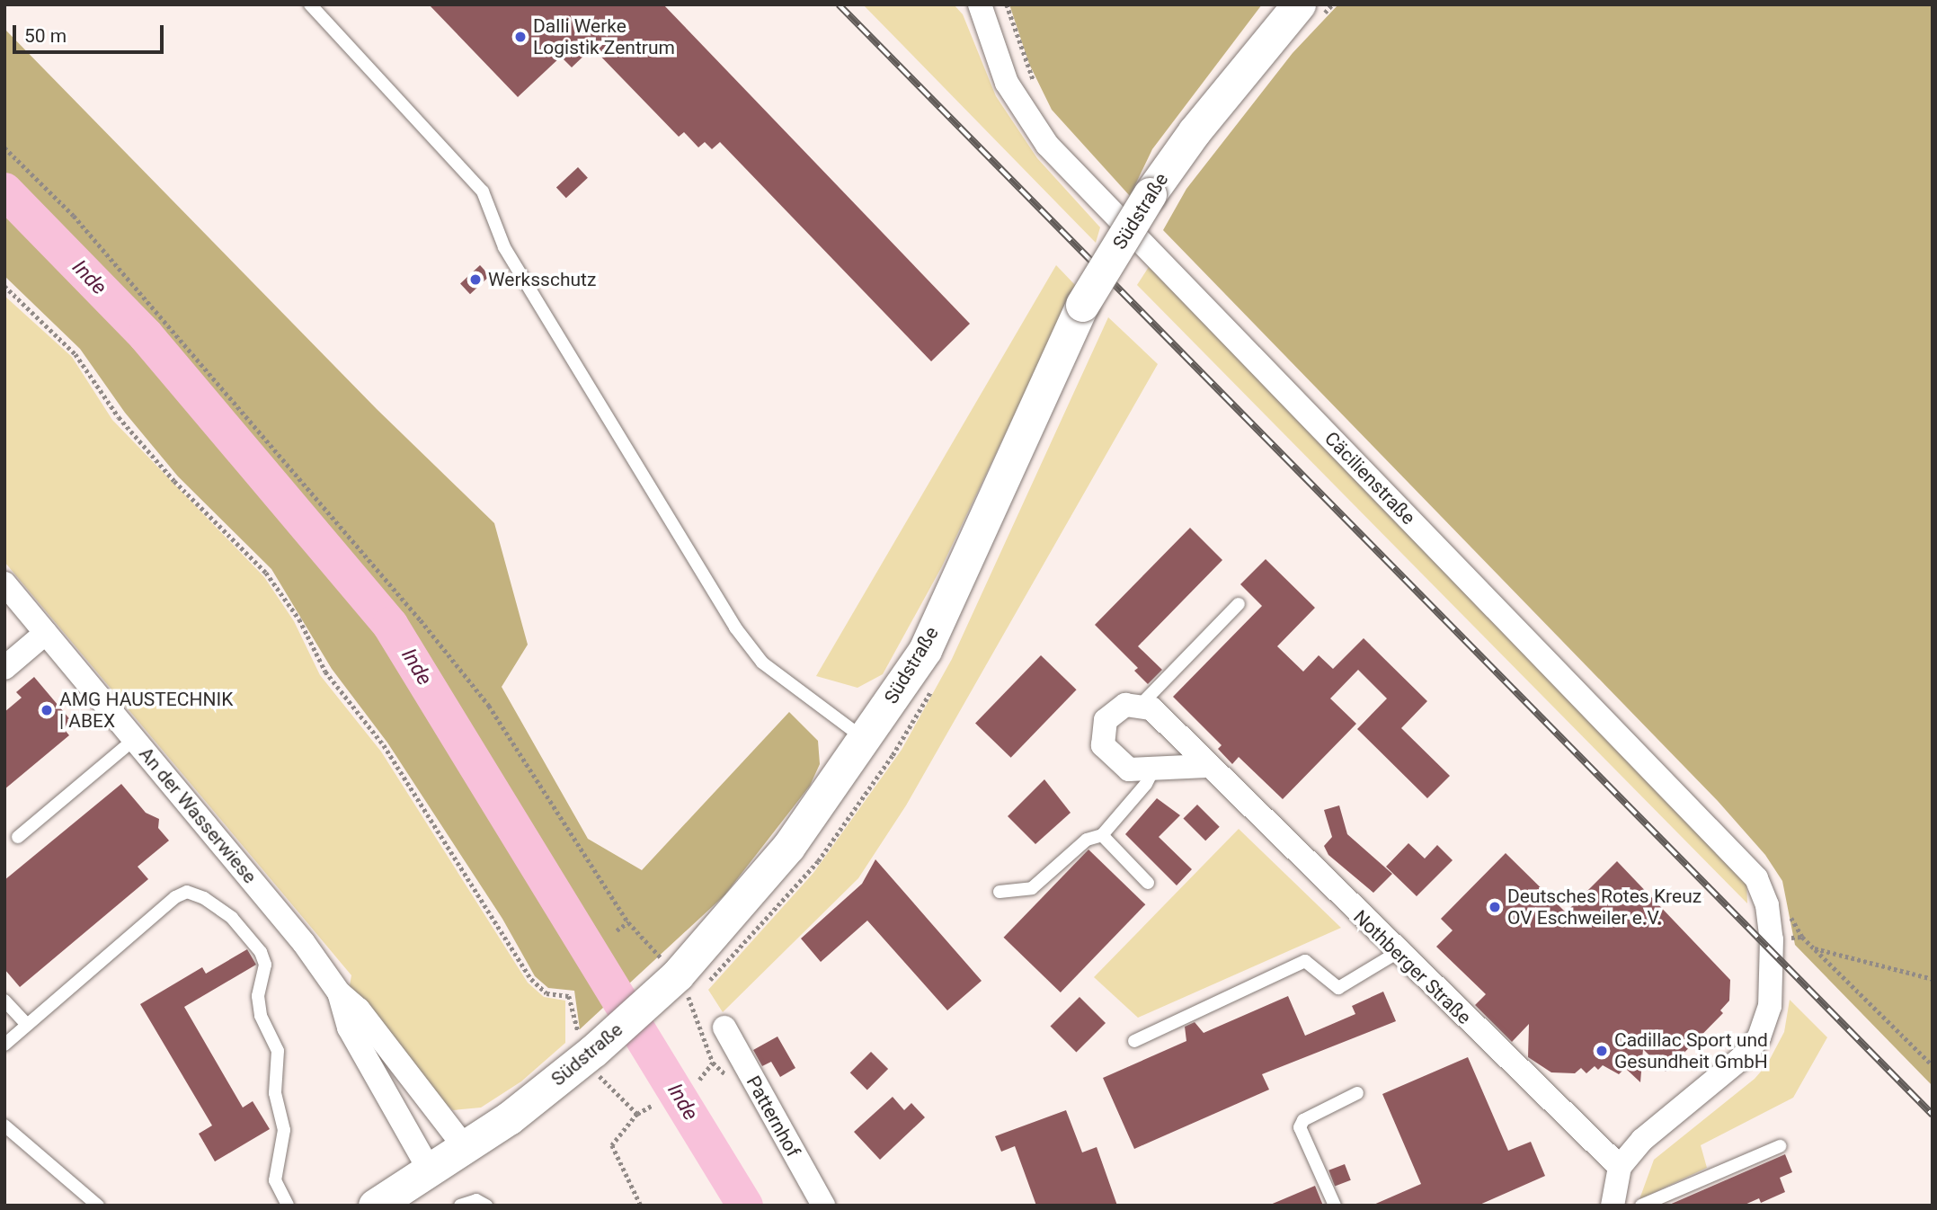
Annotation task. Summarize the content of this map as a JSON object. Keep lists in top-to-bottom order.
{
  "streets": {
    "main road": ["Südstraße"],
    "street": [
      "Cäcilienstraße",
      "An der Wasserwiese",
      "Nothberger Straße",
      "Patternhof"
    ]
  },
  "crossings": [
    ["Südstraße", "An der Wasserwiese"]
  ],
  "water": ["Inde"],
  "places": [
    "Dalli Werke Logistik Zentrum",
    "Werksschutz",
    "AMG HAUSTECHNIK | ABEX",
    "Deutsches Rotes Kreuz OV Eschweiler e.V.",
    "Cadillac Sport und Gesundheit GmbH"
  ],
  "scale_bar": "50 m"
}
